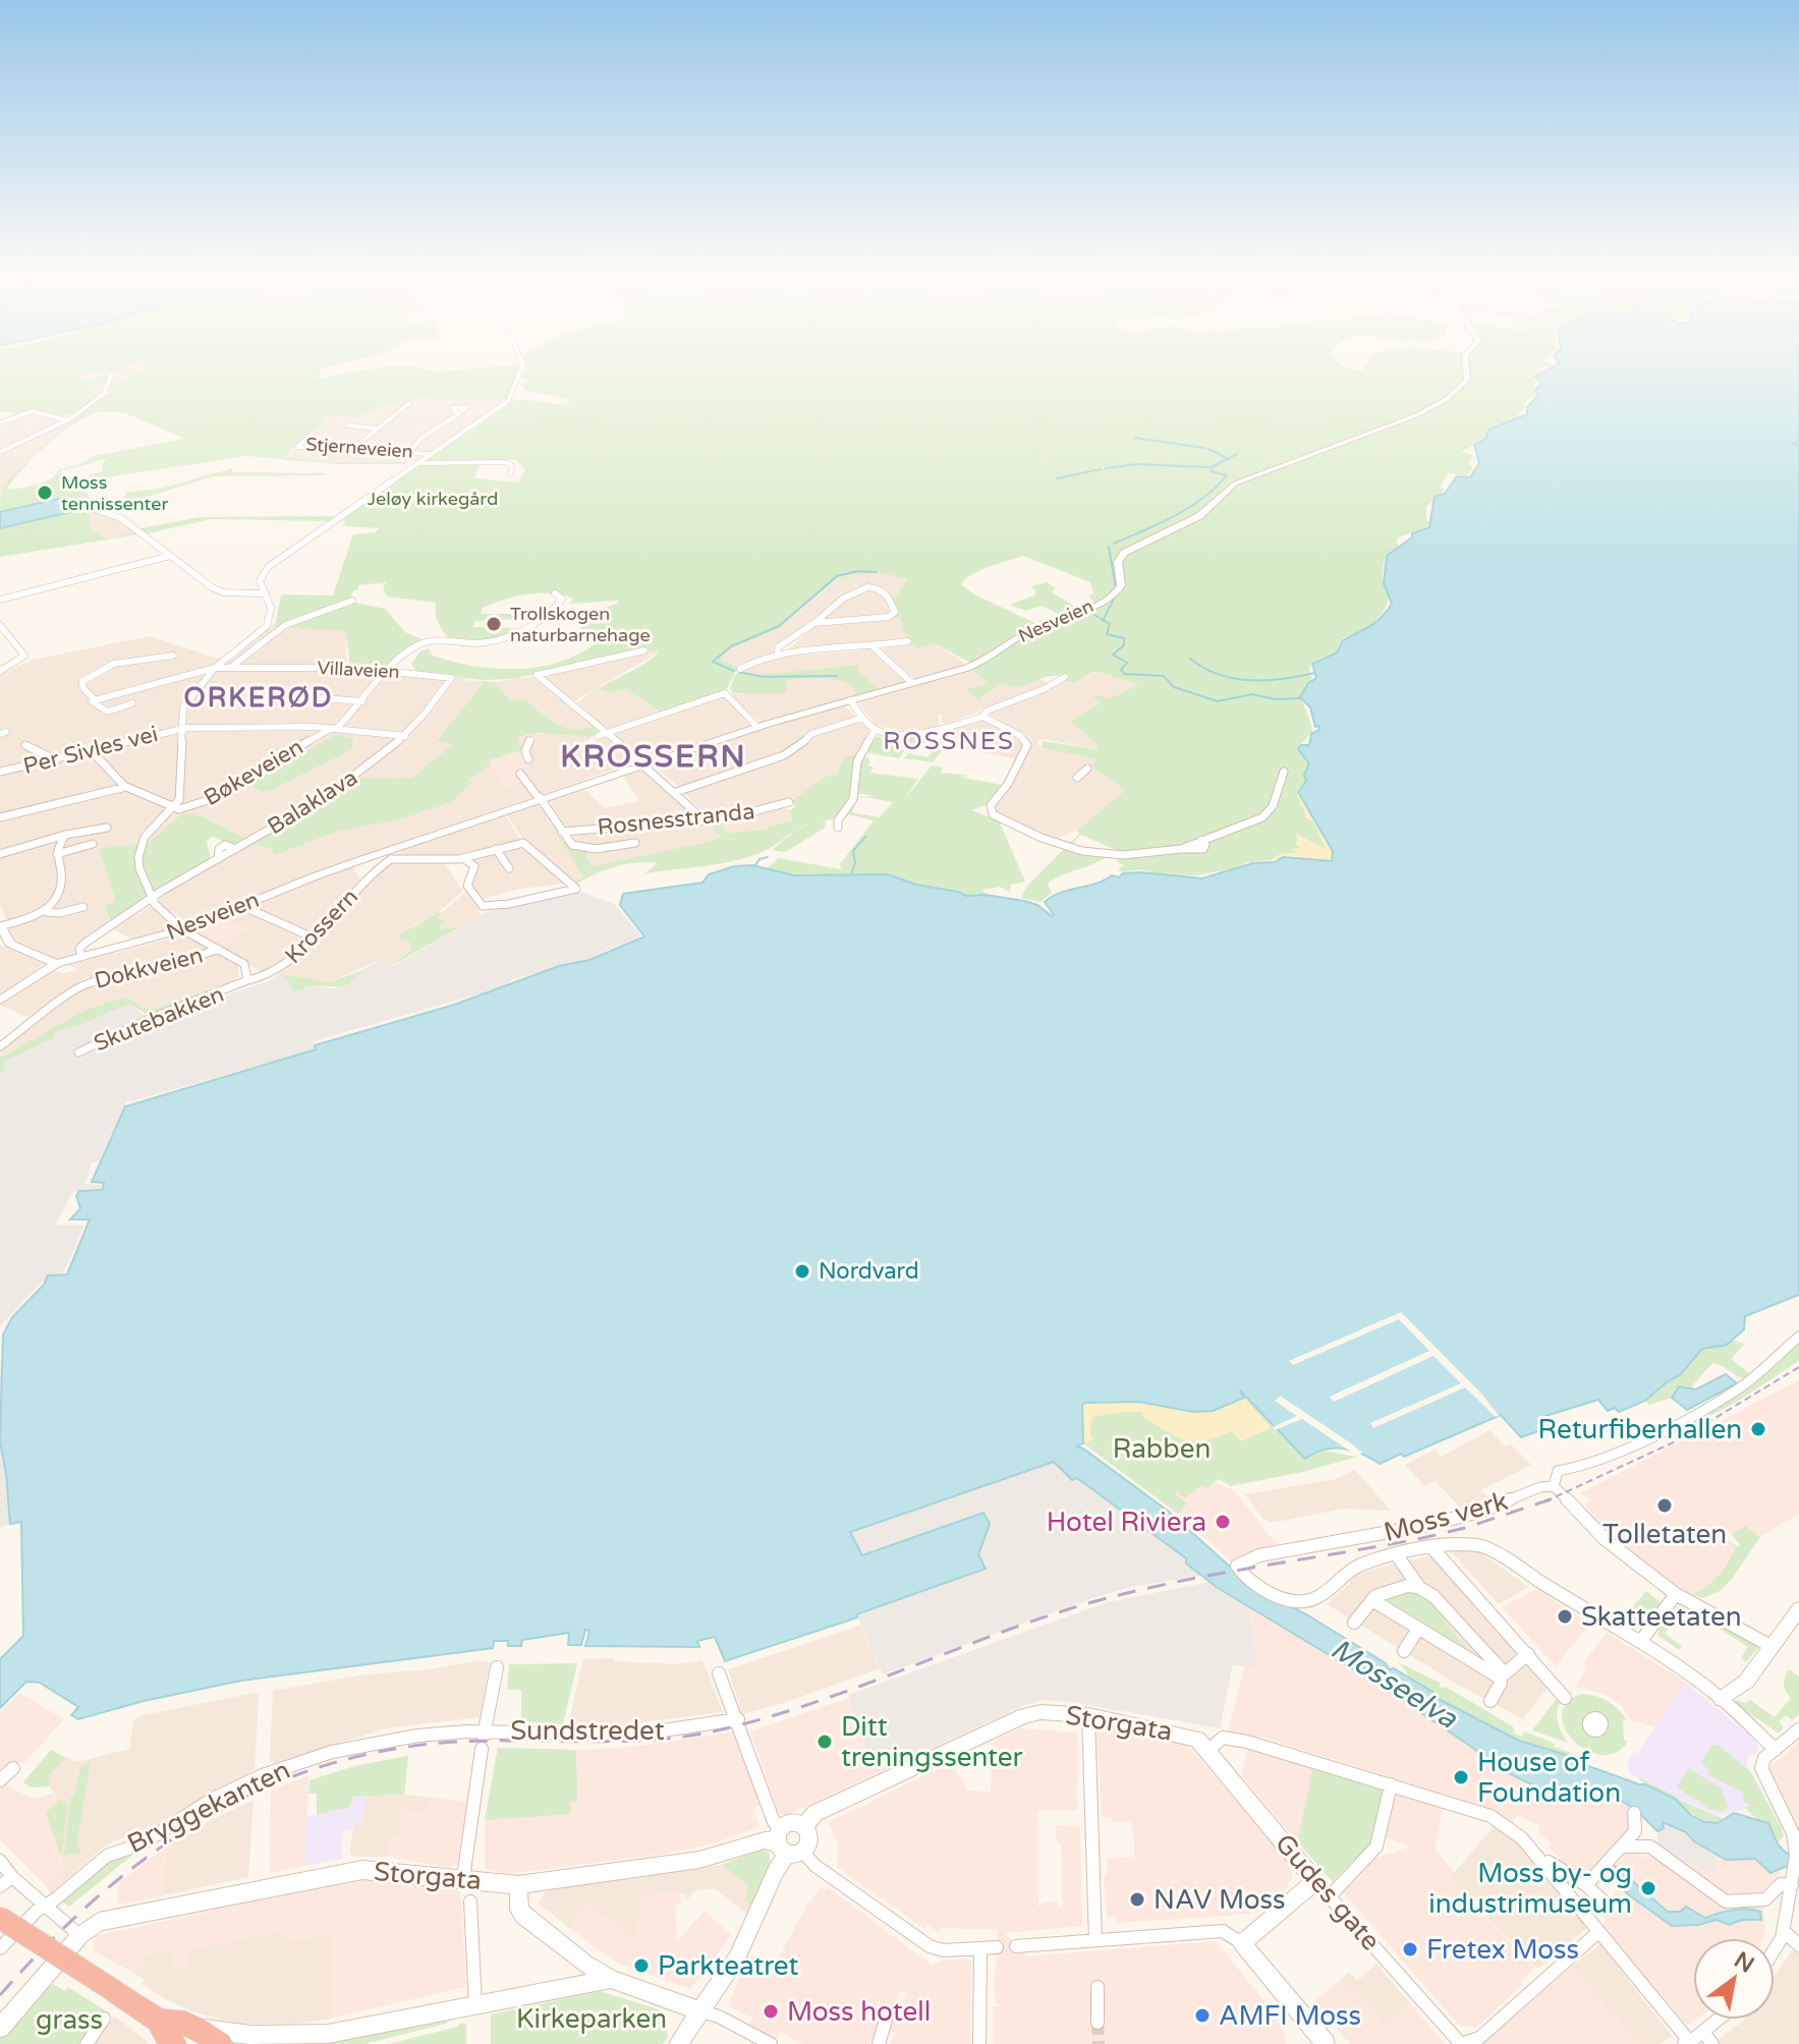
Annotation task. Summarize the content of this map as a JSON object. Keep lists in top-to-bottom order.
{
  "streets": {
    "main road": ["Nesveien", "Storgata", "Gudes gate"],
    "street": [
      "Stjerneveien",
      "Villaveien",
      "Per Sivles vei",
      "Bøkeveien",
      "Balaklava",
      "Rosnesstranda",
      "Krossern",
      "Dokkveien",
      "Skutebakken",
      "Moss verk",
      "Sundstredet",
      "Bryggekanten"
    ]
  },
  "crossings": [
    ["Nesveien", "Krossern"],
    ["Nesveien", "Skutebakken"],
    ["Villaveien", "Bøkeveien"],
    ["Villaveien", "Balaklava"],
    ["Per Sivles vei", "Bøkeveien"],
    ["Per Sivles vei", "Balaklava"],
    ["Balaklava", "Skutebakken"],
    ["Krossern", "Skutebakken"],
    ["Dokkveien", "Skutebakken"],
    ["Storgata", "Gudes gate"],
    ["Sundstredet", "Bryggekanten"]
  ],
  "districts": ["ORKERØD", "ROSSNES", "KROSSERN"],
  "water": ["Mosseelva"],
  "parks": [
    "Jeløy kirkegård",
    "Rabben",
    "Kirkeparken",
    "grass"
  ],
  "places": [
    "Moss tennissenter",
    "Trollskogen naturbarnehage",
    "Nordvard",
    "Returfiberhallen",
    "Tolletaten",
    "Hotel Riviera",
    "Skatteetaten",
    "Ditt treningssenter",
    "House of Foundation",
    "Moss by- og industrimuseum",
    "NAV Moss",
    "Fretex Moss",
    "Parkteatret",
    "Moss hotell",
    "AMFI Moss"
  ],
  "north": "top right"
}
